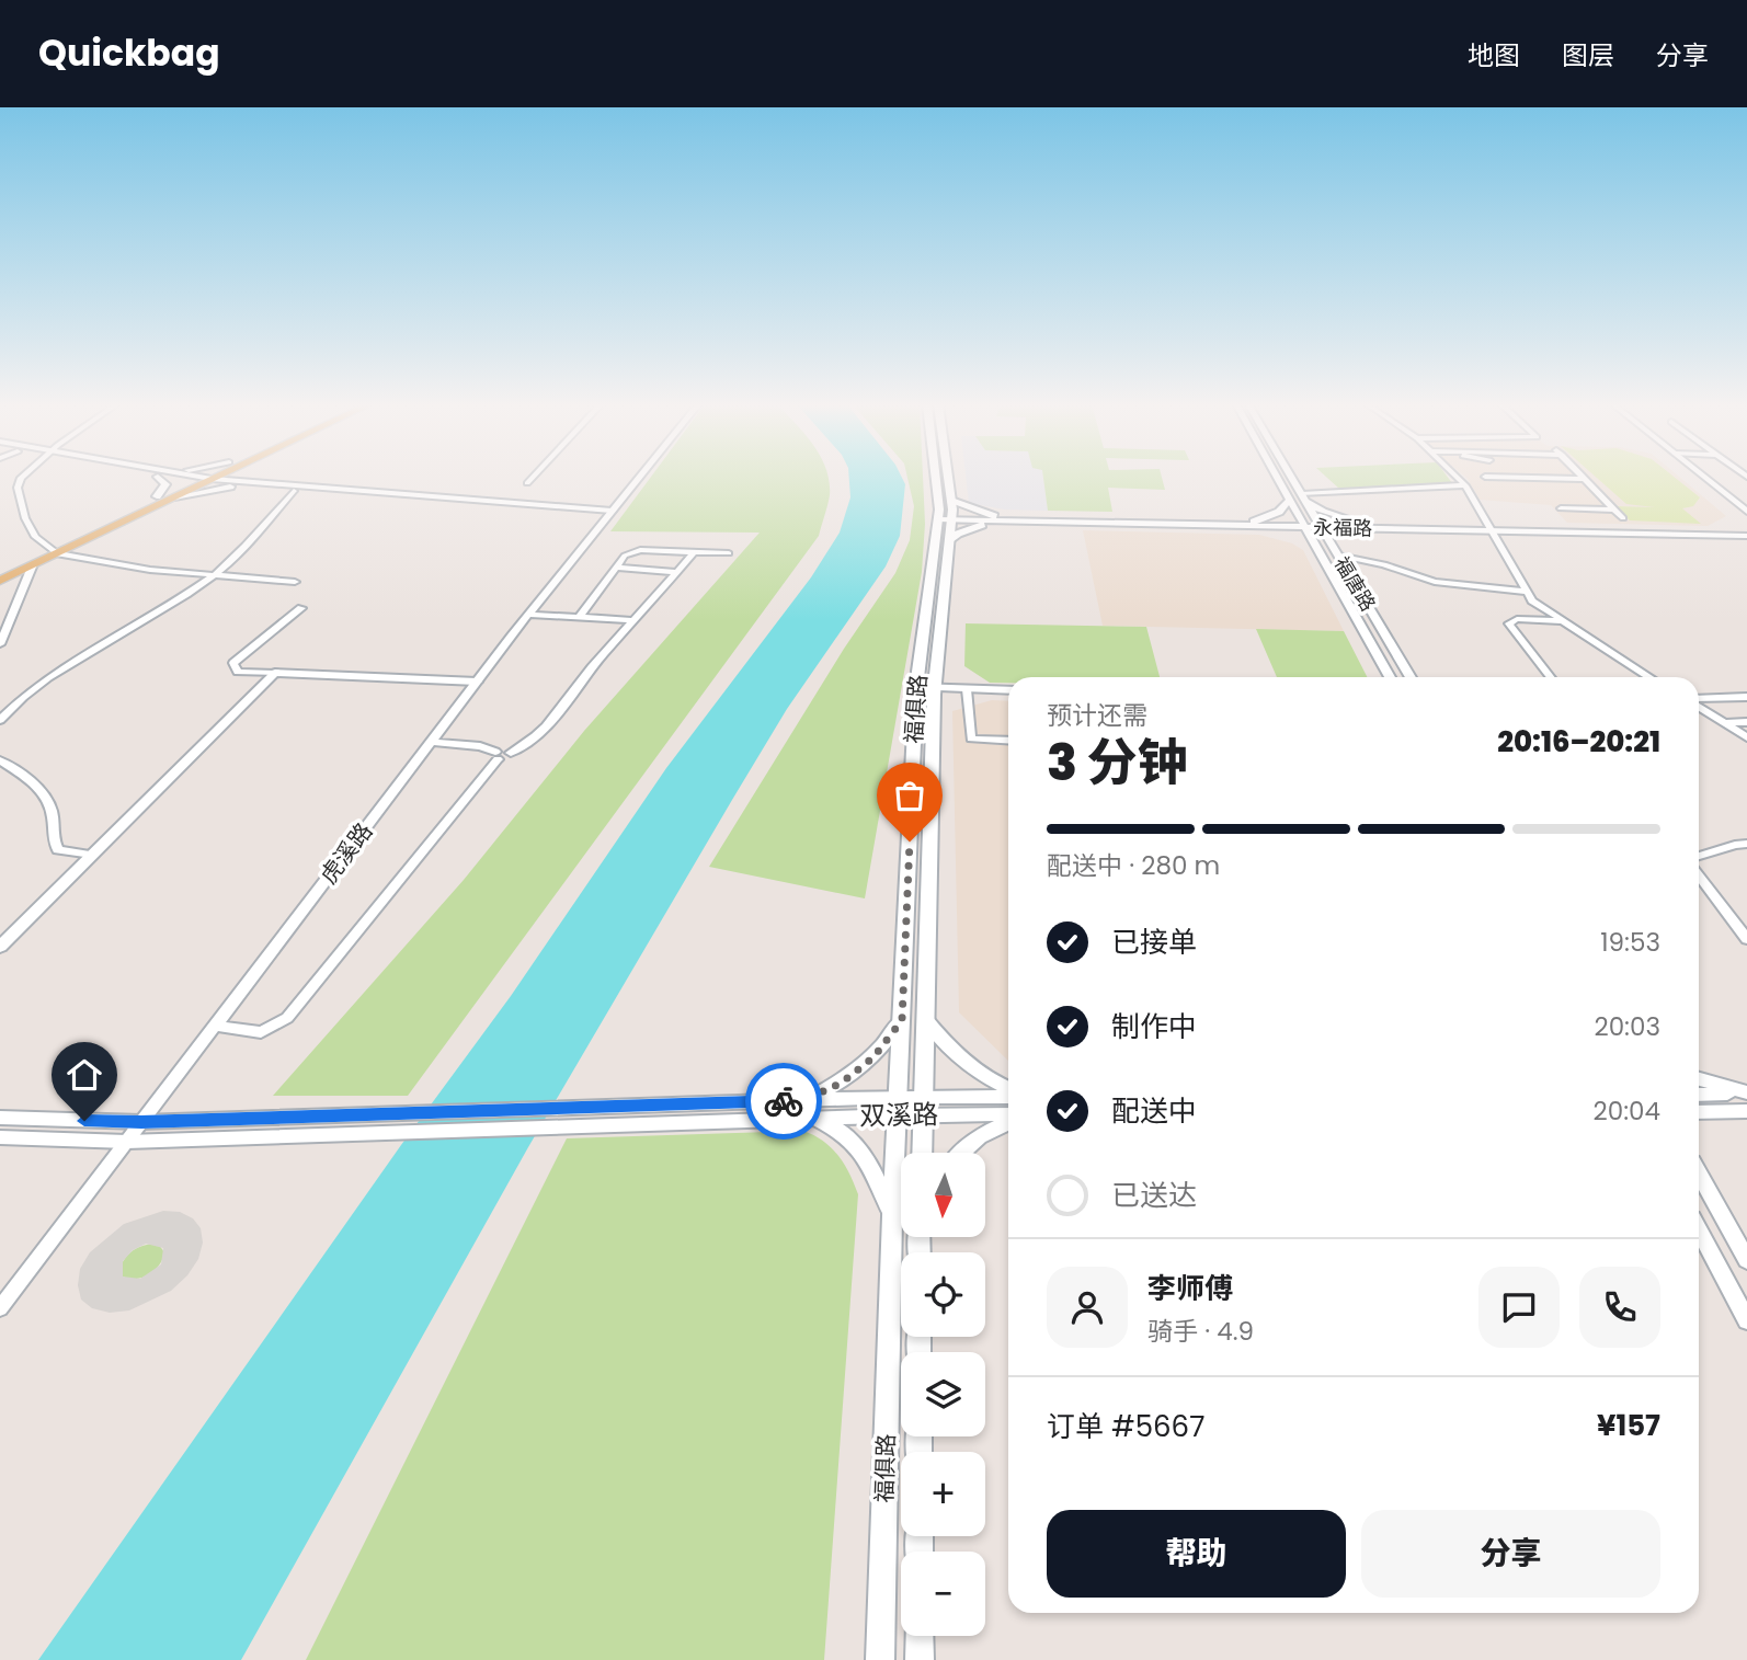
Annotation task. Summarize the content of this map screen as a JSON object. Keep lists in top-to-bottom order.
{
  "streets": {
    "main road": ["福俱路"],
    "street": [
      "永福路",
      "福唐路",
      "虎溪路",
      "双溪路"
    ]
  },
  "crossings": [
    ["永福路", "福唐路"],
    ["永福路", "福俱路"],
    ["福俱路", "双溪路"],
    ["虎溪路", "双溪路"]
  ],
  "north": "bottom",
  "page": {
    "header": "Quickbag",
    "nav": ["地图", "图层", "分享"],
    "heading": ["3 分钟", "预计还需", "20:16–20:21"],
    "panel": [
      "李师傅",
      "骑手 · 4.9",
      "订单 #5667",
      "¥157"
    ],
    "bar": "配送中 · 280 m",
    "list": [
      ["已接单", "19:53"],
      ["制作中", "20:03"],
      ["配送中", "20:04"],
      "已送达"
    ],
    "map_buttons": ["+", "−"],
    "buttons": ["帮助", "分享"]
  }
}
